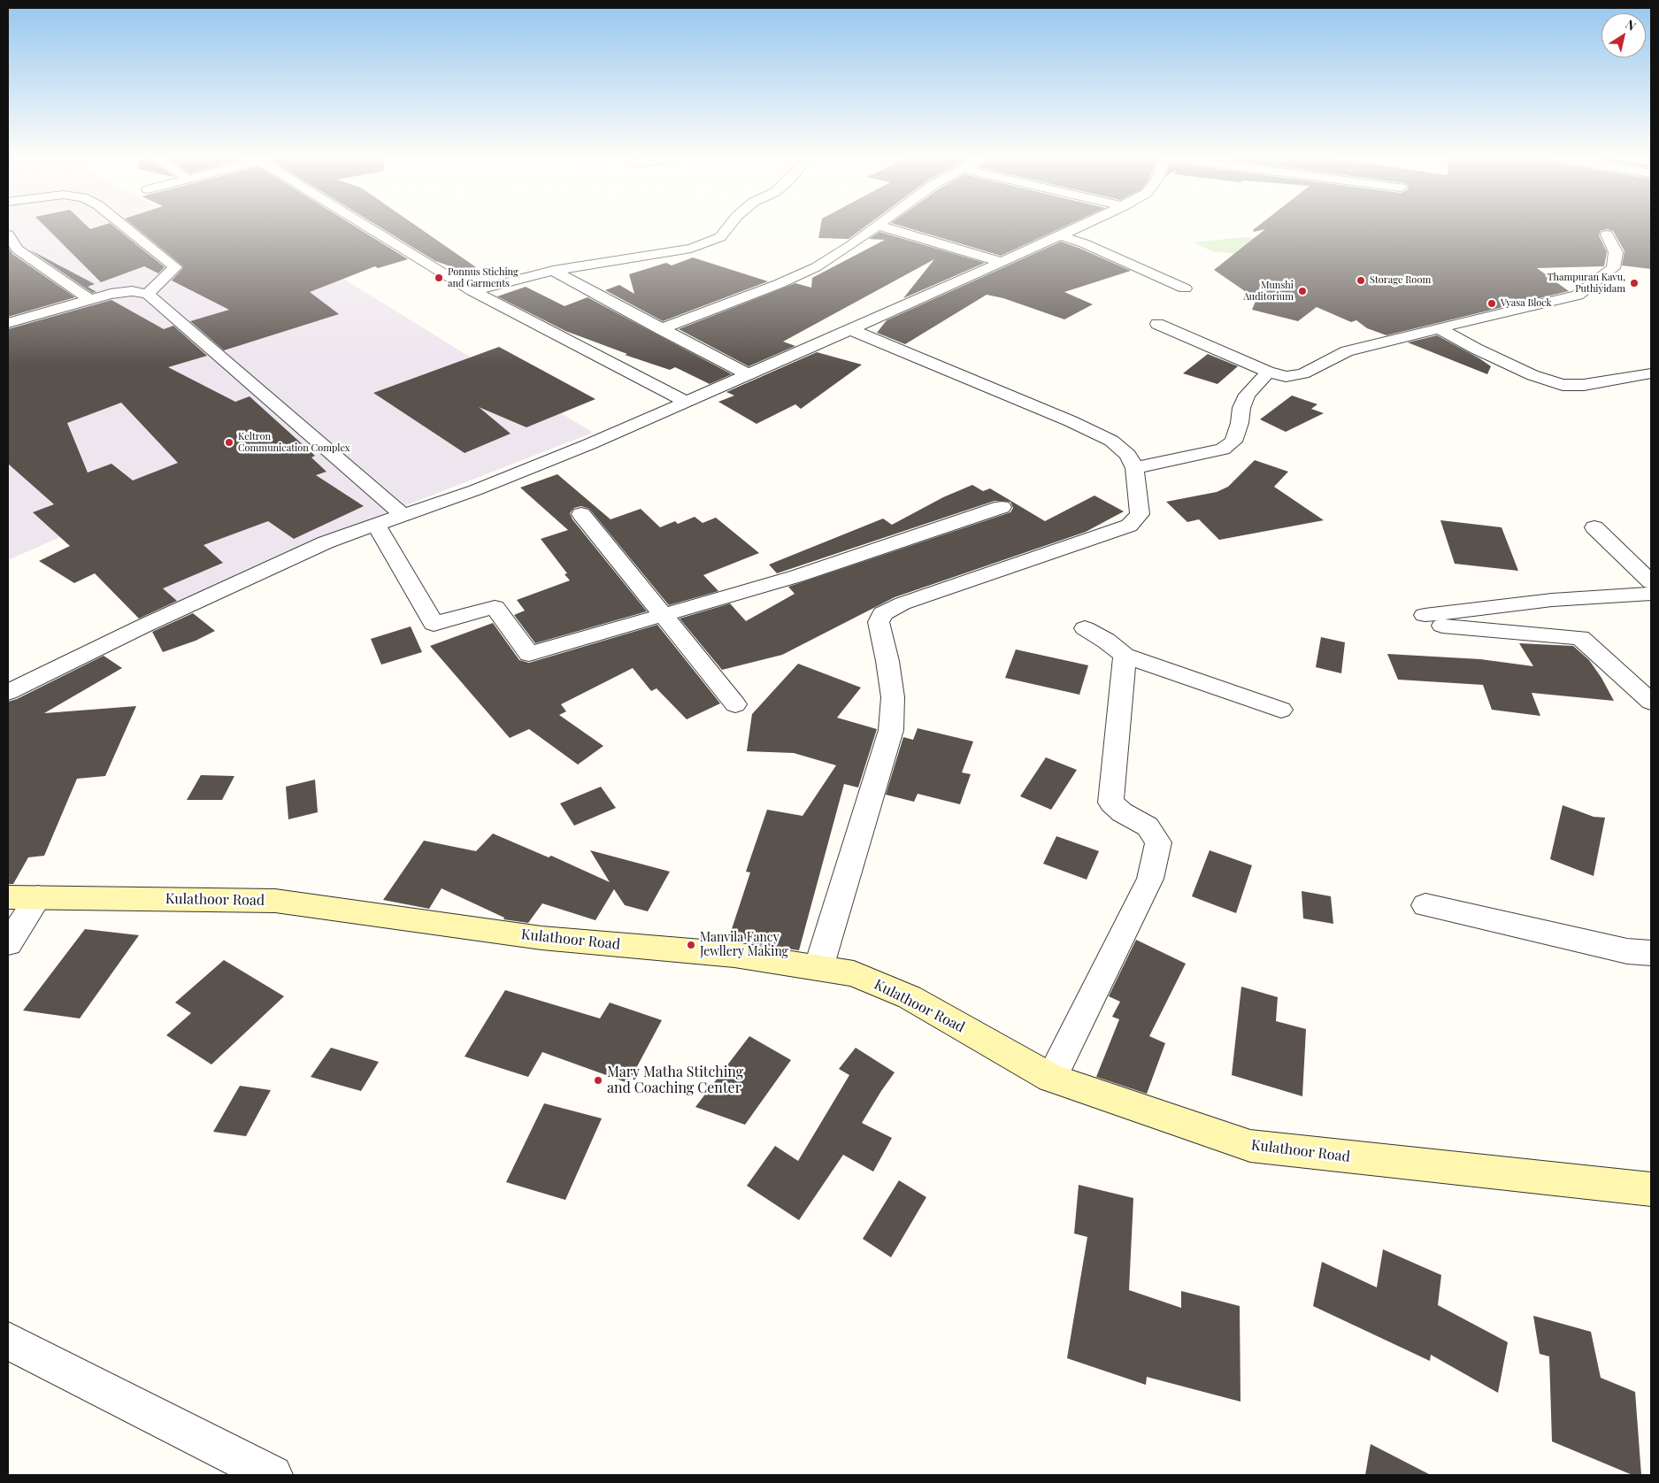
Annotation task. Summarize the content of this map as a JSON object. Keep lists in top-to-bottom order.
{
  "streets": {
    "main road": ["Kulathoor Road"]
  },
  "places": [
    "Ponnus Stiching and Garments",
    "Storage Room",
    "Thampuran Kavu, Puthiyidam",
    "Munshi Auditorium",
    "Vyasa Block",
    "Keltron Communication Complex",
    "Manvila Fancy Jewllery Making",
    "Mary Matha Stitching and Coaching Center"
  ],
  "north": "top right"
}
